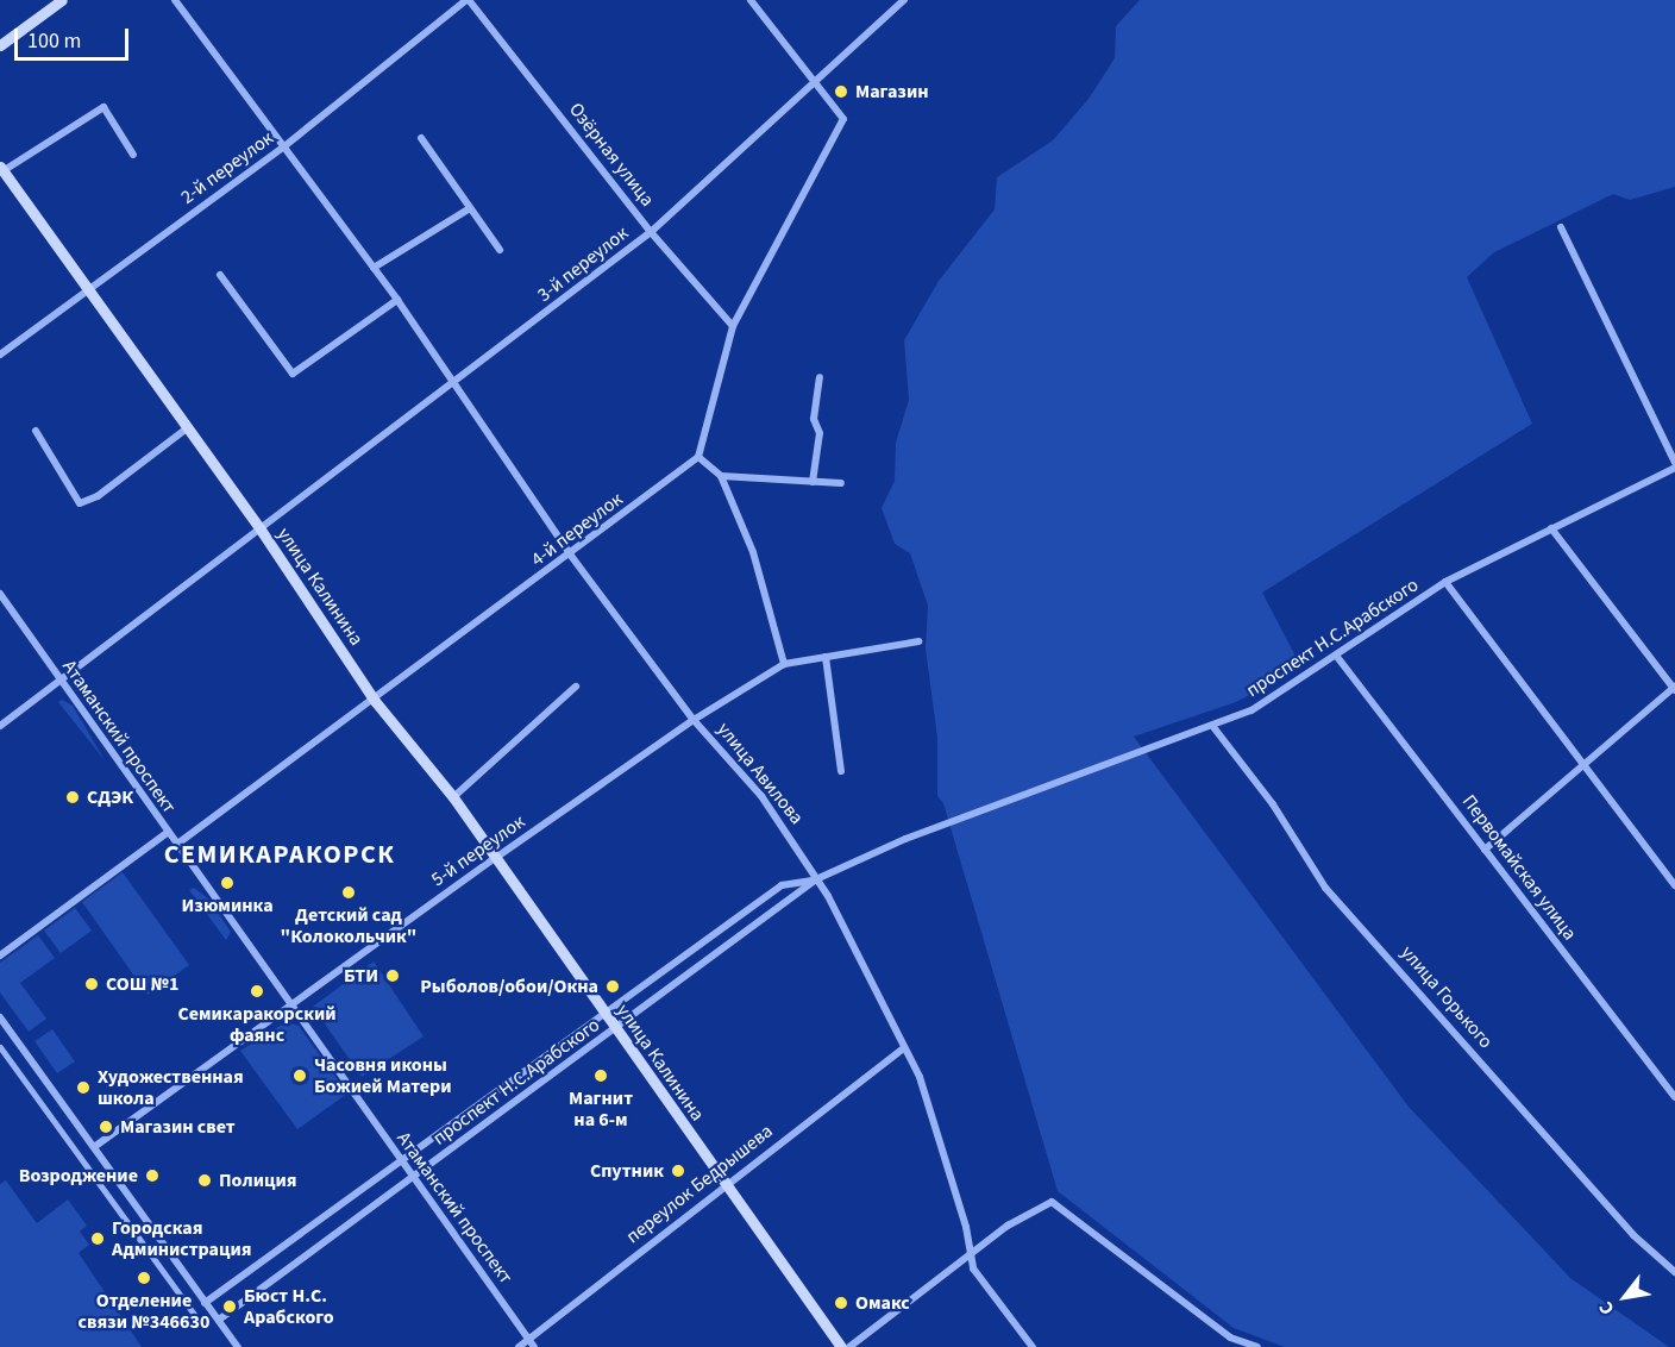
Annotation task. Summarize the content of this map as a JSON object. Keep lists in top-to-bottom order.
{
  "streets": {
    "main road": ["улица Калинина"],
    "street": [
      "Озёрная улица",
      "2-й переулок",
      "3-й переулок",
      "4-й переулок",
      "проспект Н.С.Арабского",
      "Атаманский проспект",
      "улица Авилова",
      "5-й переулок",
      "Первомайская улица",
      "улица Горького",
      "переулок Бедрышева"
    ]
  },
  "crossings": [
    ["Озёрная улица", "2-й переулок"],
    ["Озёрная улица", "3-й переулок"],
    ["2-й переулок", "улица Калинина"],
    ["2-й переулок", "улица Авилова"],
    ["3-й переулок", "улица Калинина"],
    ["3-й переулок", "Атаманский проспект"],
    ["3-й переулок", "улица Авилова"],
    ["4-й переулок", "улица Калинина"],
    ["4-й переулок", "Атаманский проспект"],
    ["4-й переулок", "улица Авилова"],
    ["улица Калинина", "проспект Н.С.Арабского"],
    ["улица Калинина", "5-й переулок"],
    ["улица Калинина", "переулок Бедрышева"],
    ["проспект Н.С.Арабского", "Атаманский проспект"],
    ["проспект Н.С.Арабского", "улица Авилова"],
    ["проспект Н.С.Арабского", "Первомайская улица"],
    ["проспект Н.С.Арабского", "улица Горького"],
    ["Атаманский проспект", "5-й переулок"],
    ["Атаманский проспект", "переулок Бедрышева"],
    ["улица Авилова", "5-й переулок"],
    ["улица Авилова", "переулок Бедрышева"]
  ],
  "districts": ["СЕМИКАРАКОРСК"],
  "places": [
    "Магазин",
    "СДЭК",
    "Изюминка",
    "Детский сад \"Колокольчик\"",
    "БТИ",
    "СОШ №1",
    "Рыболов/обои/Окна",
    "Семикаракорский фаянс",
    "Часовня иконы Божией Матери",
    "Магнит на 6-м",
    "Художественная школа",
    "Магазин свет",
    "Спутник",
    "Возроджение",
    "Полиция",
    "Городская Администрация",
    "Отделение связи №346630",
    "Омакс",
    "Бюст Н.С. Арабского"
  ],
  "scale_bar": "100 m",
  "north": "bottom left"
}
